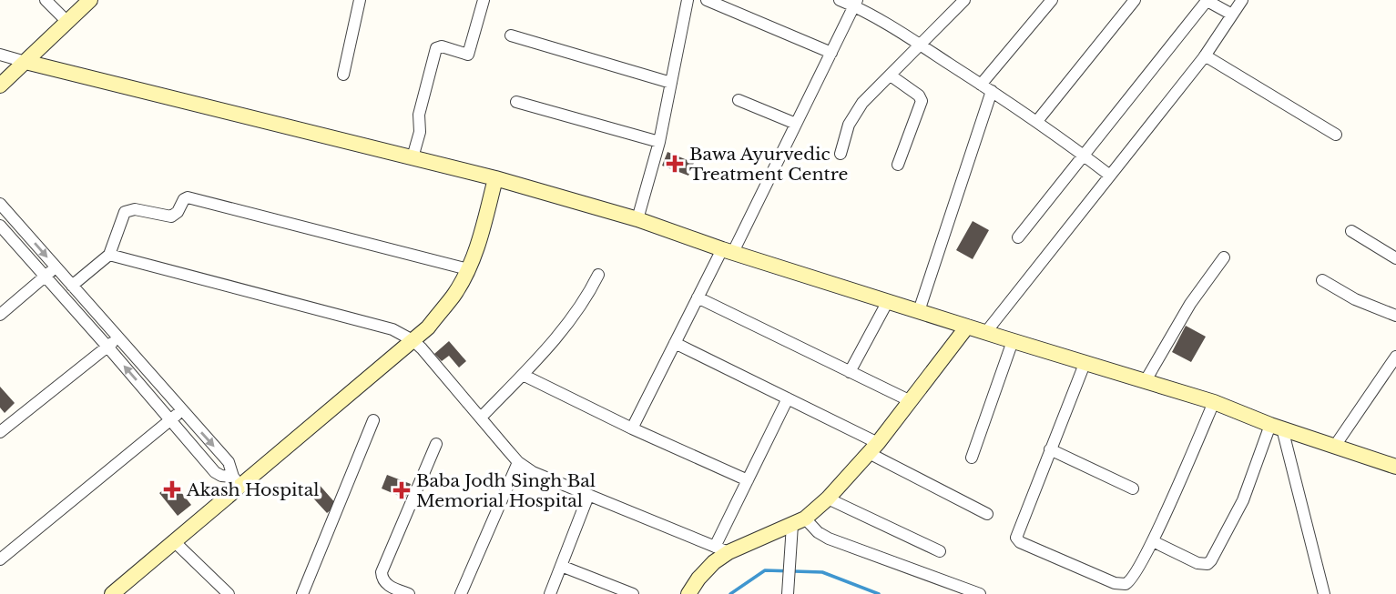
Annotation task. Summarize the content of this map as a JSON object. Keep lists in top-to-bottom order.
{
  "places": {
    "health": ["Bawa Ayurvedic Treatment Centre", "Akash Hospital", "Baba Jodh Singh Bal Memorial Hospital"]
  }
}
